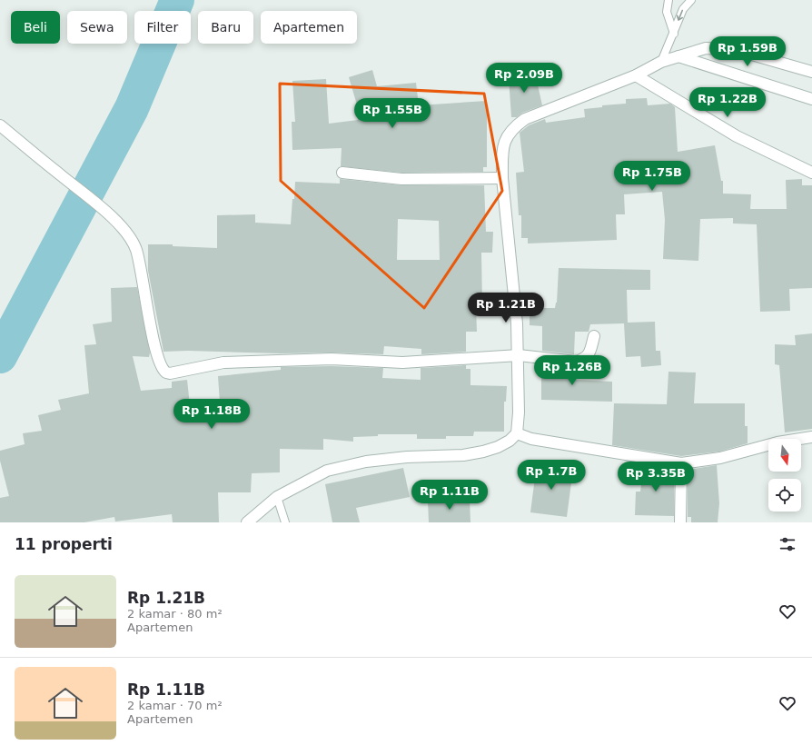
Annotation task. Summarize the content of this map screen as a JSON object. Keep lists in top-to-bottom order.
{
  "north": "bottom",
  "page": {
    "chip": [
      "Beli",
      "Sewa",
      "Filter",
      "Baru",
      "Apartemen"
    ],
    "price": [
      "Rp 1.59B",
      "Rp 2.09B",
      "Rp 1.22B",
      "Rp 1.55B",
      "Rp 1.75B",
      "Rp 1.21B",
      "Rp 1.26B",
      "Rp 1.18B",
      "Rp 1.7B",
      "Rp 3.35B",
      "Rp 1.11B"
    ],
    "heading": "11 properti",
    "list": [
      {
        "name": "Rp 1.21B",
        "note": "2 kamar · 80 m² · Apartemen"
      },
      {
        "name": "Rp 1.11B",
        "note": "2 kamar · 70 m² · Apartemen"
      }
    ]
  }
}
